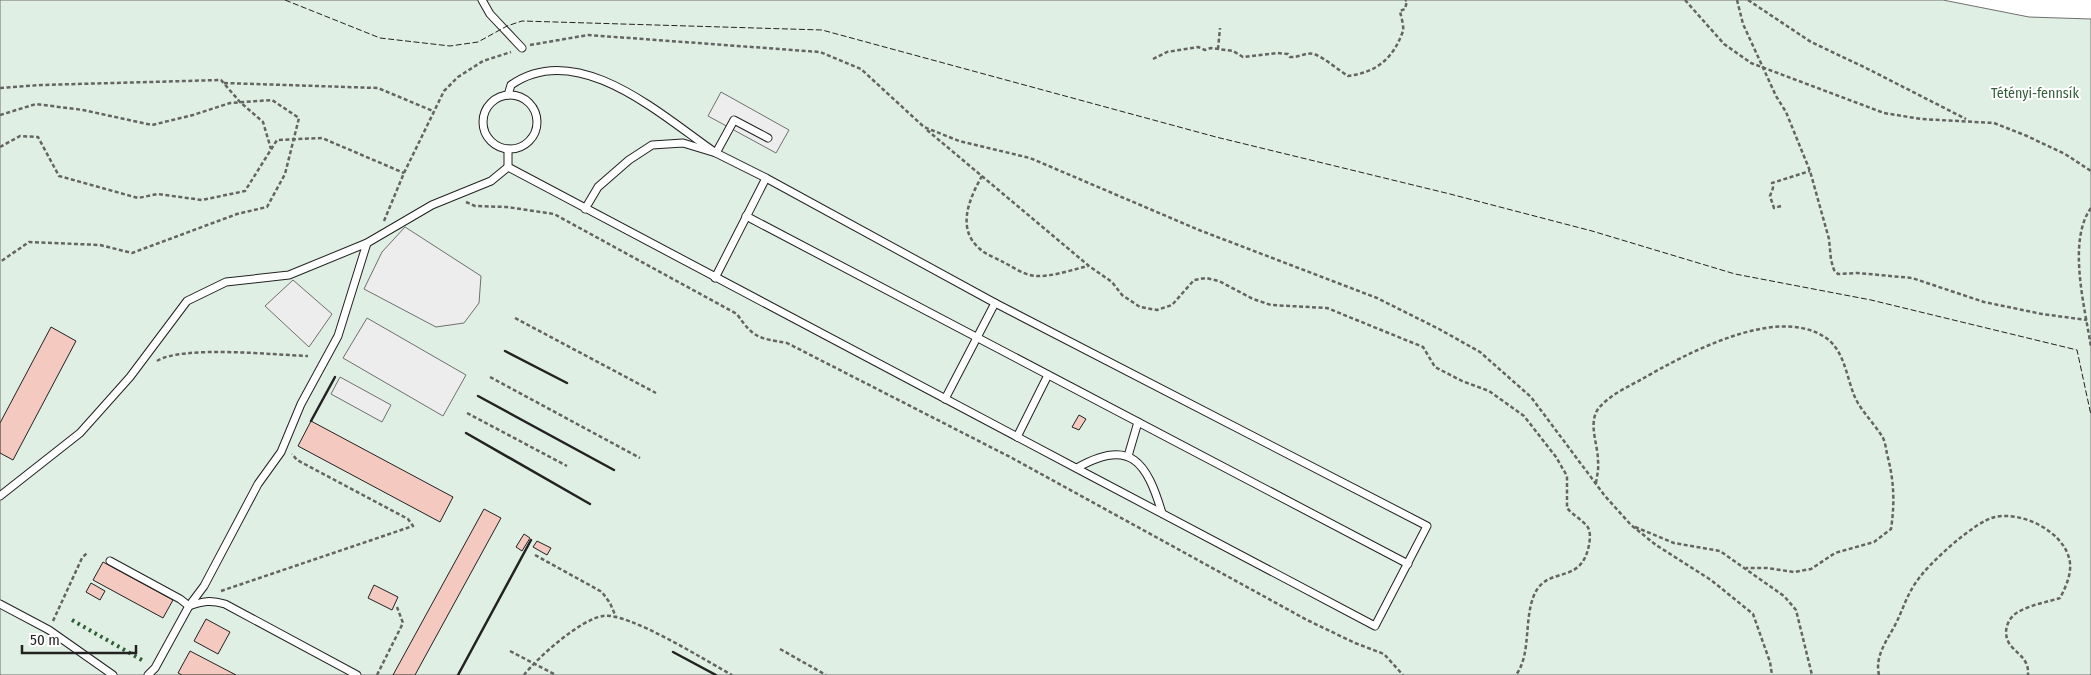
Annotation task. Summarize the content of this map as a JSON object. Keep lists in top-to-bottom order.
{
  "parks": ["Tétényi-fennsík"],
  "scale_bar": "50 m"
}
